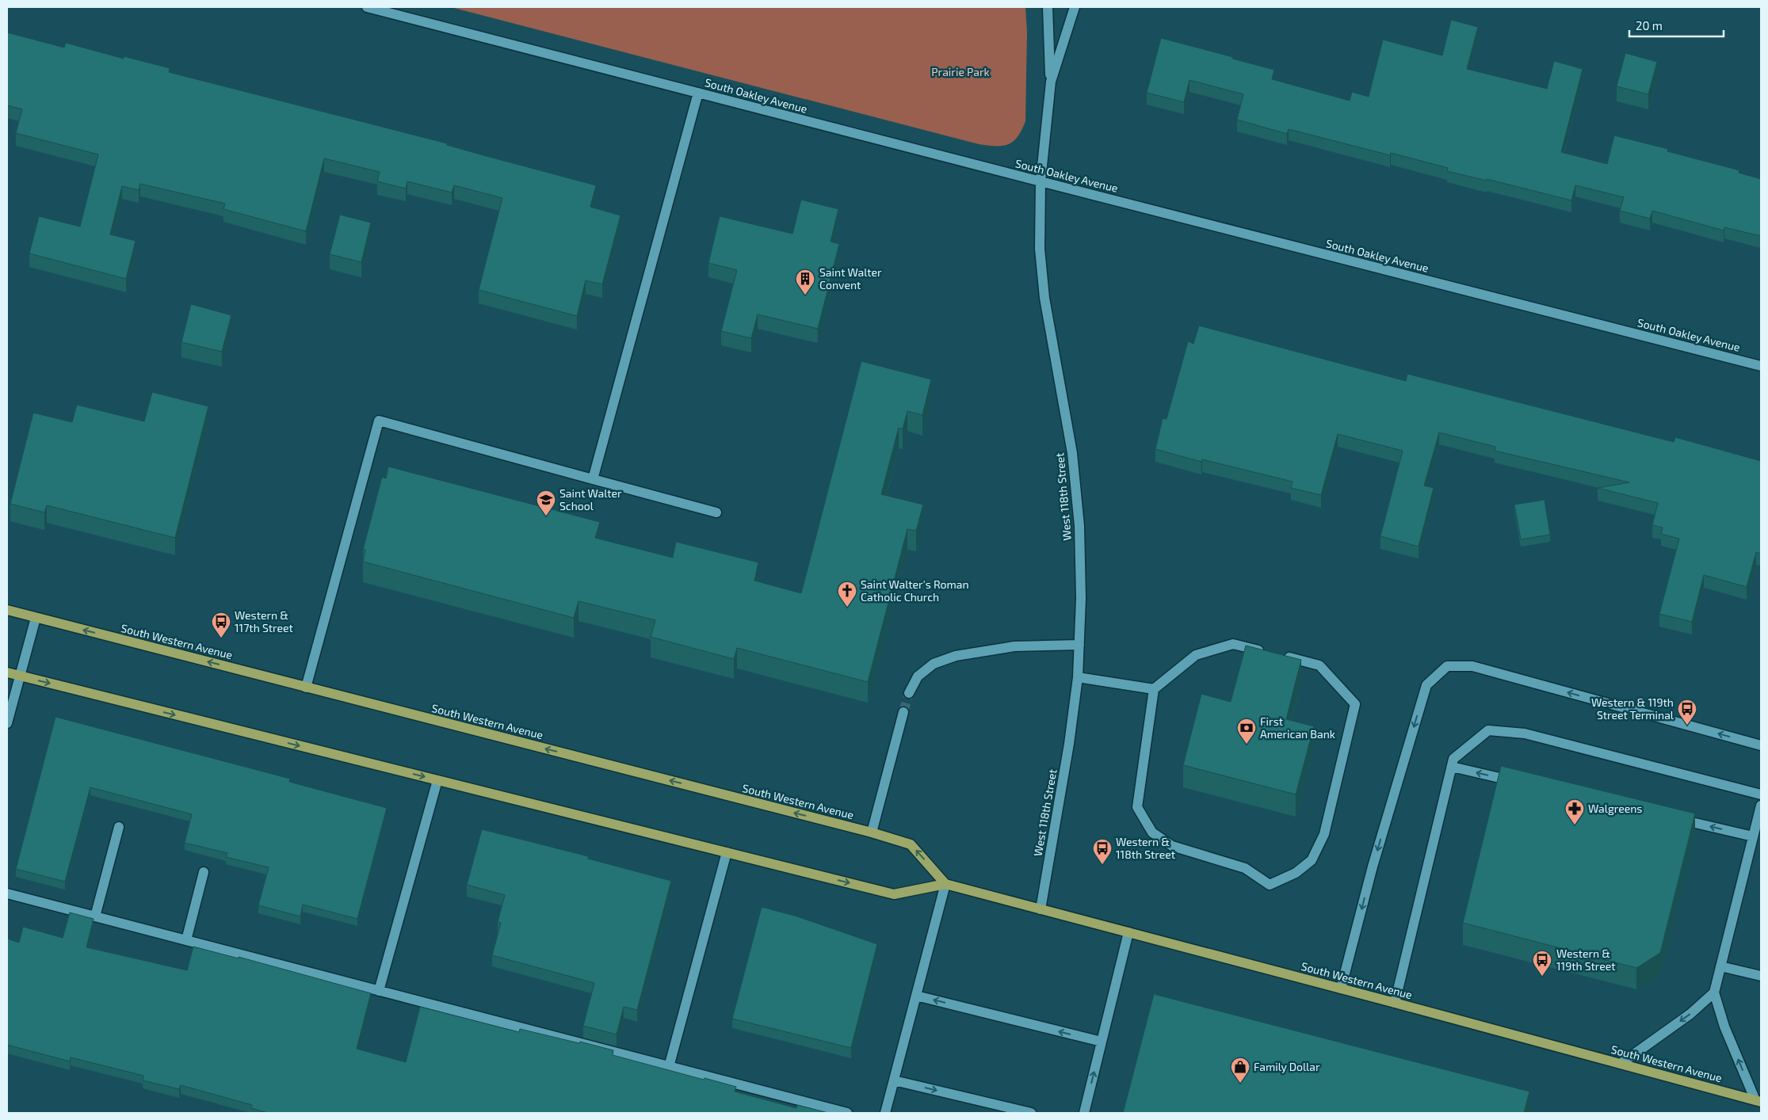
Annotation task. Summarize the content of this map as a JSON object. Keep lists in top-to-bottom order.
{
  "streets": {
    "main road": ["South Western Avenue"],
    "street": ["South Oakley Avenue", "West 118th Street"]
  },
  "crossings": [
    ["South Oakley Avenue", "West 118th Street"],
    ["West 118th Street", "South Western Avenue"]
  ],
  "parks": ["Prairie Park"],
  "places": {
    "building": ["Saint Walter Convent"],
    "school or university": ["Saint Walter School"],
    "church": ["Saint Walter's Roman Catholic Church"],
    "bus stop": [
      "Western & 117th Street",
      "Western & 119th Street Terminal",
      "Western & 118th Street",
      "Western & 119th Street"
    ],
    "bank": ["First American Bank"],
    "pharmacy": ["Walgreens"],
    "shop": ["Family Dollar"]
  },
  "scale_bar": "20 m"
}
